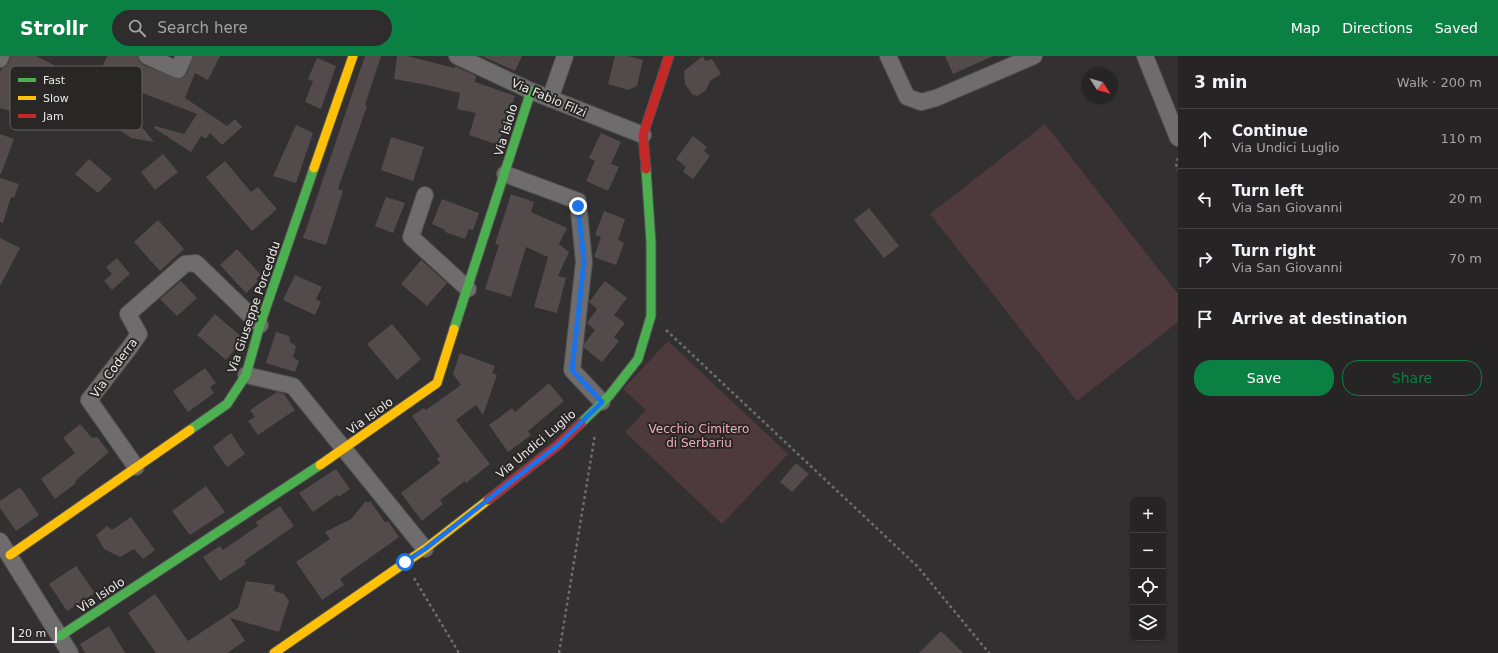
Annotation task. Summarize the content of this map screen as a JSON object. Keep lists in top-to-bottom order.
{
  "streets": {
    "street": [
      "Via Fabio Filzi",
      "Via Isiolo",
      "Via Giuseppe Porceddu",
      "Via Coderra",
      "Via Undici Luglio"
    ]
  },
  "crossings": [
    ["Via Fabio Filzi", "Via Isiolo"],
    ["Via Fabio Filzi", "Via Undici Luglio"],
    ["Via Giuseppe Porceddu", "Via Coderra"]
  ],
  "parks": ["Vecchio Cimitero di Serbariu"],
  "legend": ["Fast", "Slow", "Jam"],
  "scale_bar": "20 m",
  "north": "bottom right",
  "page": {
    "header": "Strollr",
    "search": "Search here",
    "nav": ["Map", "Directions", "Saved"],
    "heading": ["3 min", "Walk · 200 m"],
    "list": [
      ["Continue", "Via Undici Luglio", "110 m"],
      ["Turn left", "Via San Giovanni", "20 m"],
      ["Turn right", "Via San Giovanni", "70 m"],
      "Arrive at destination"
    ],
    "buttons": ["Save", "Share"],
    "map_buttons": ["+", "−"],
    "scale": "20 m"
  }
}
